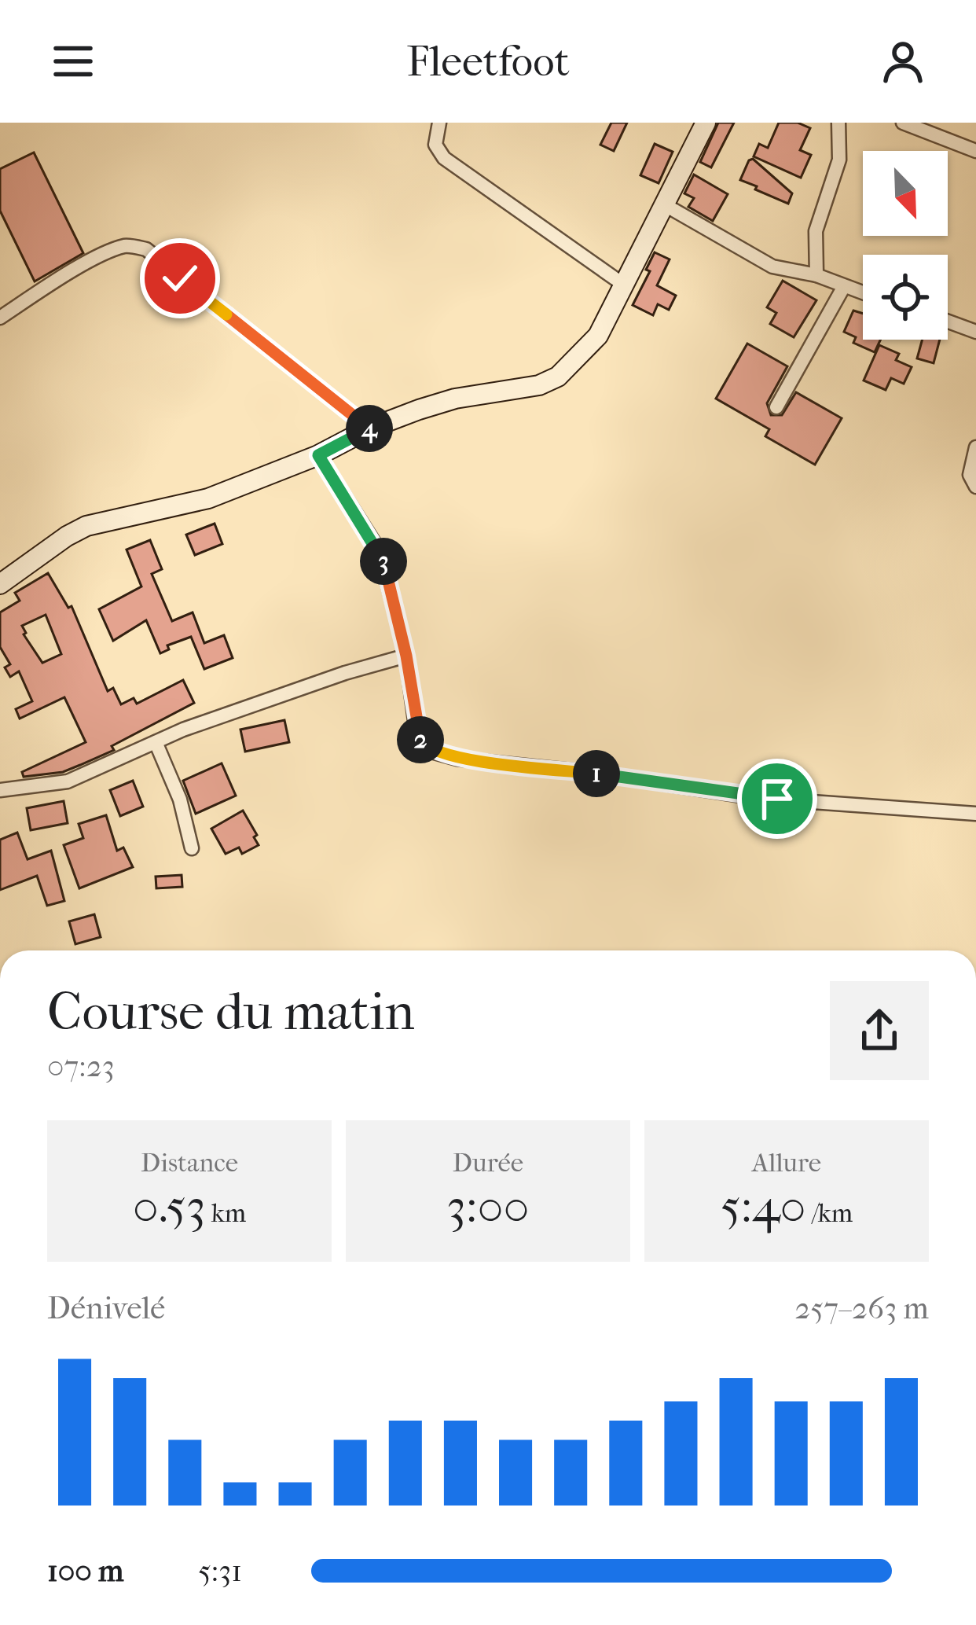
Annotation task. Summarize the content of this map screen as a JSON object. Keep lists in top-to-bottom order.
{
  "north": "bottom right",
  "page": {
    "header": "Fleetfoot",
    "pins": [
      "4",
      "3",
      "2",
      "1"
    ],
    "heading": ["Course du matin", "07:23"],
    "stats": [
      ["Distance", "0.53 km"],
      ["Durée", "3:00"],
      ["Allure", "5:40 /km"]
    ],
    "chart": ["Dénivelé", "257–263 m"],
    "list": [
      {
        "name": "100 m",
        "note": "5:31"
      }
    ]
  }
}
